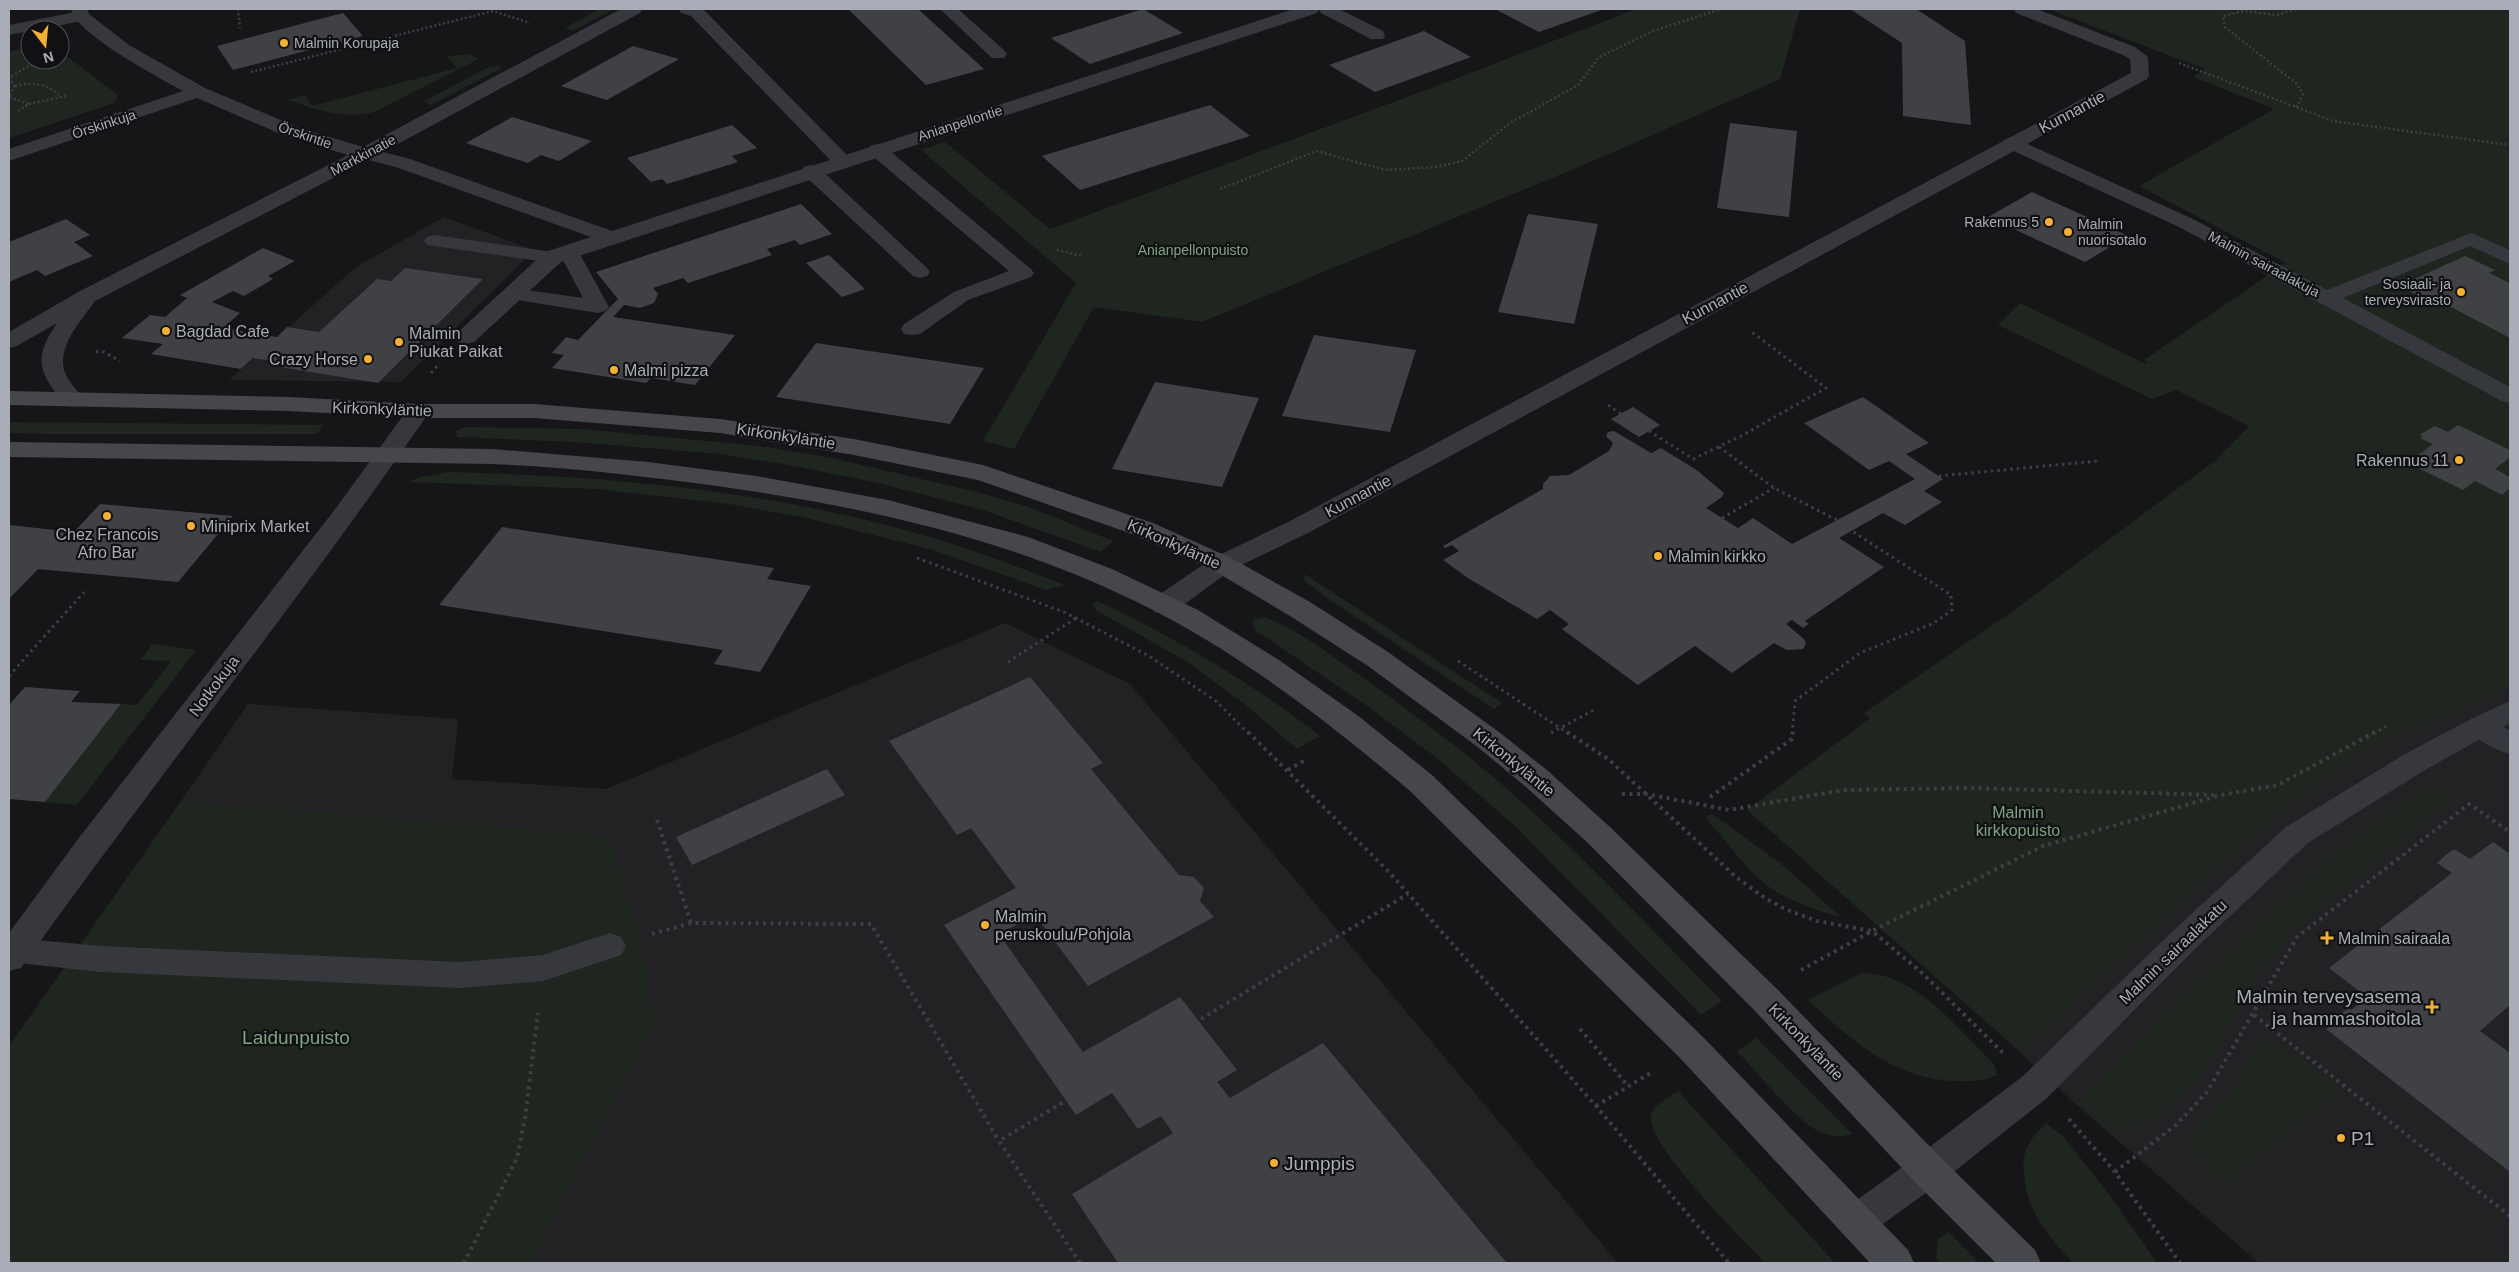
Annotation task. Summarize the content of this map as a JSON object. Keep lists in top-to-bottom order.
{
  "streets": {
    "main road": ["Kirkonkyläntie"],
    "street": [
      "Kunnantie",
      "Anianpellontie",
      "Örskinkuja",
      "Örskintie",
      "Markkinatie",
      "Notkokuja",
      "Malmin sairaalakatu"
    ],
    "lane": ["Malmin sairaalakuja"]
  },
  "crossings": [
    ["Kunnantie", "Malmin sairaalakuja"],
    ["Kunnantie", "Kirkonkyläntie"],
    ["Anianpellontie", "Örskintie"],
    ["Örskinkuja", "Örskintie"],
    ["Örskintie", "Markkinatie"],
    ["Kirkonkyläntie", "Notkokuja"],
    ["Kirkonkyläntie", "Malmin sairaalakatu"]
  ],
  "parks": ["Anianpellonpuisto", "Malmin kirkkopuisto", "Laidunpuisto"],
  "places": {
    "other": [
      "Malmin Korupaja",
      "Rakennus 5",
      "Malmin nuorisotalo",
      "Sosiaali- ja terveysvirasto",
      "Bagdad Cafe",
      "Malmin Piukat Paikat",
      "Crazy Horse",
      "Malmi pizza",
      "Rakennus 11",
      "Chez Francois Afro Bar",
      "Miniprix Market",
      "Malmin kirkko",
      "Malmin peruskoulu/Pohjola",
      "P1",
      "Jumppis"
    ],
    "health": ["Malmin sairaala", "Malmin terveysasema ja hammashoitola"]
  },
  "north": "bottom"
}
